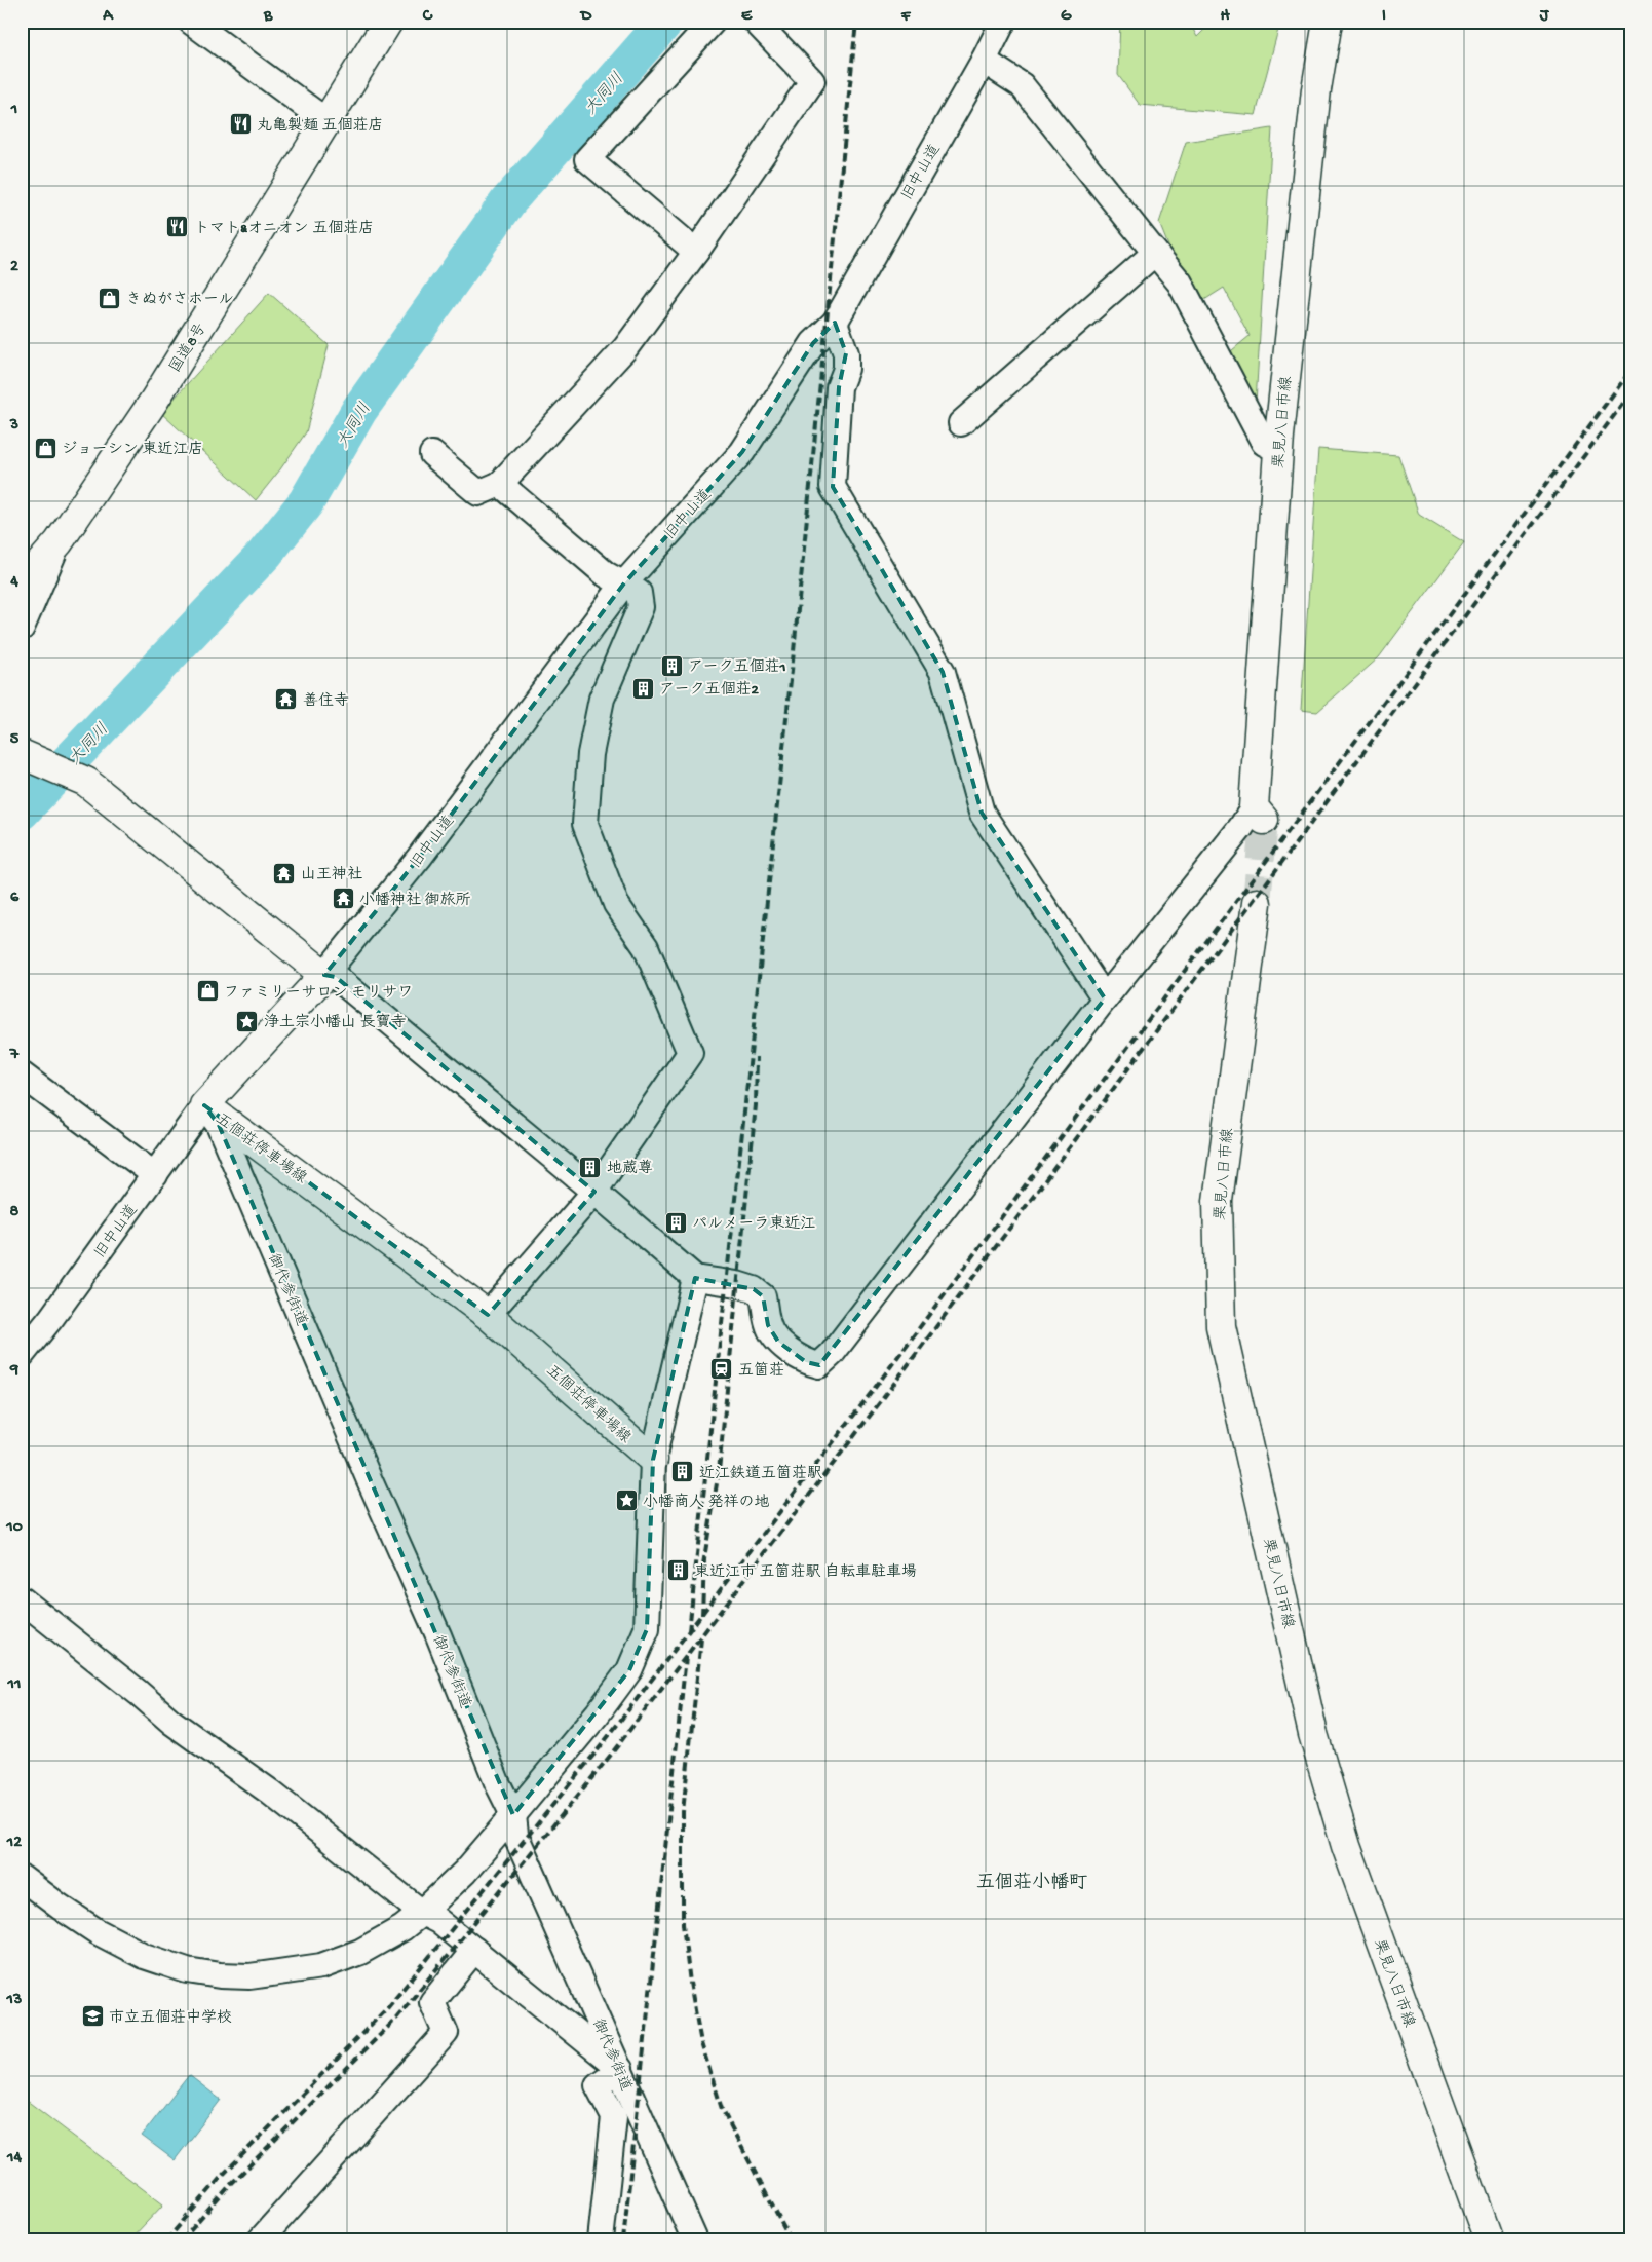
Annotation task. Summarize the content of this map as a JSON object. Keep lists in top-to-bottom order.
{
  "streets": {
    "main road": ["国道8号", "栗見八日市線", "五個荘停車場線"],
    "street": ["旧中山道", "御代参街道"]
  },
  "crossings": [
    ["旧中山道", "五個荘停車場線"],
    ["旧中山道", "御代参街道"],
    ["五個荘停車場線", "御代参街道"]
  ],
  "districts": ["五個荘小幡町"],
  "water": ["大同川"],
  "places": {
    "restaurant": ["丸亀製麺 五個荘店", "トマト&オニオン 五個荘店"],
    "shop": ["きぬがさホール", "ジョーシン 東近江店", "ファミリーサロン モリサワ"],
    "building": [
      "アーク五個荘1",
      "アーク五個荘2",
      "地蔵尊",
      "パルメーラ東近江",
      "近江鉄道五箇荘駅",
      "東近江市 五箇荘駅 自転車駐車場"
    ],
    "temple": ["善住寺", "山王神社", "小幡神社 御旅所"],
    "place": ["浄土宗小幡山 長寶寺", "小幡商人 発祥の地"],
    "station": ["五箇荘"],
    "school or university": ["市立五個荘中学校"]
  },
  "grid": {
    "columns": [
      "A",
      "B",
      "C",
      "D",
      "E",
      "F",
      "G",
      "H",
      "I",
      "J"
    ],
    "rows": [
      "1",
      "2",
      "3",
      "4",
      "5",
      "6",
      "7",
      "8",
      "9",
      "10",
      "11",
      "12",
      "13",
      "14"
    ]
  }
}
